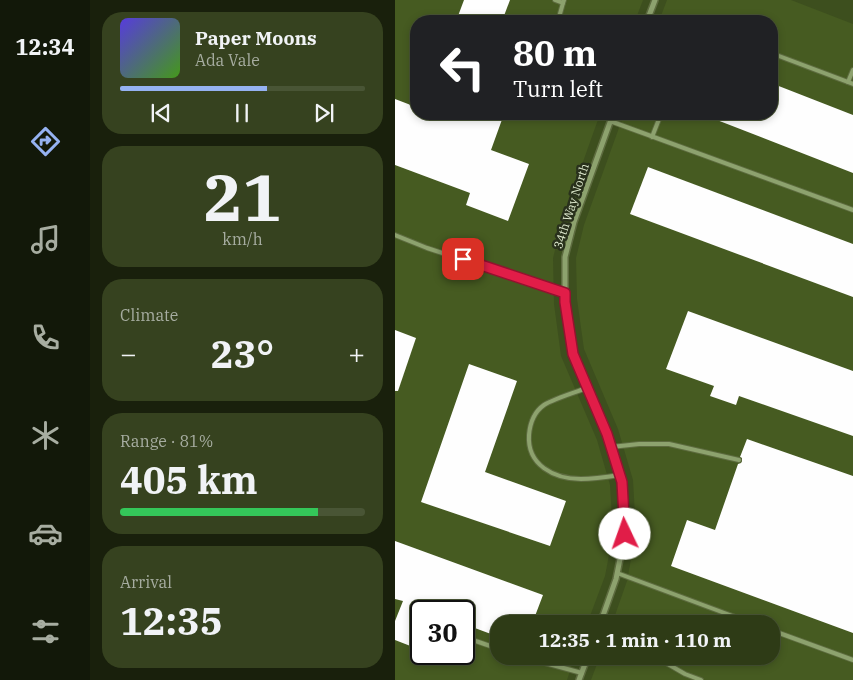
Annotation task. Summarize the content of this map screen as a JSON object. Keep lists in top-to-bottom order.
{
  "streets": {
    "street": ["34th Way North"]
  },
  "page": {
    "tabs": "12:34",
    "turn": ["80 m", "Turn left"],
    "song": ["Paper Moons", "Ada Vale"],
    "tile": [
      ["21", "km/h"],
      "Climate",
      ["Range · 81%", "405 km"],
      ["Arrival", "12:35"]
    ],
    "heat": ["−", "23°", "+"],
    "limit": "30",
    "trip": "12:35 · 1 min · 110 m"
  }
}
